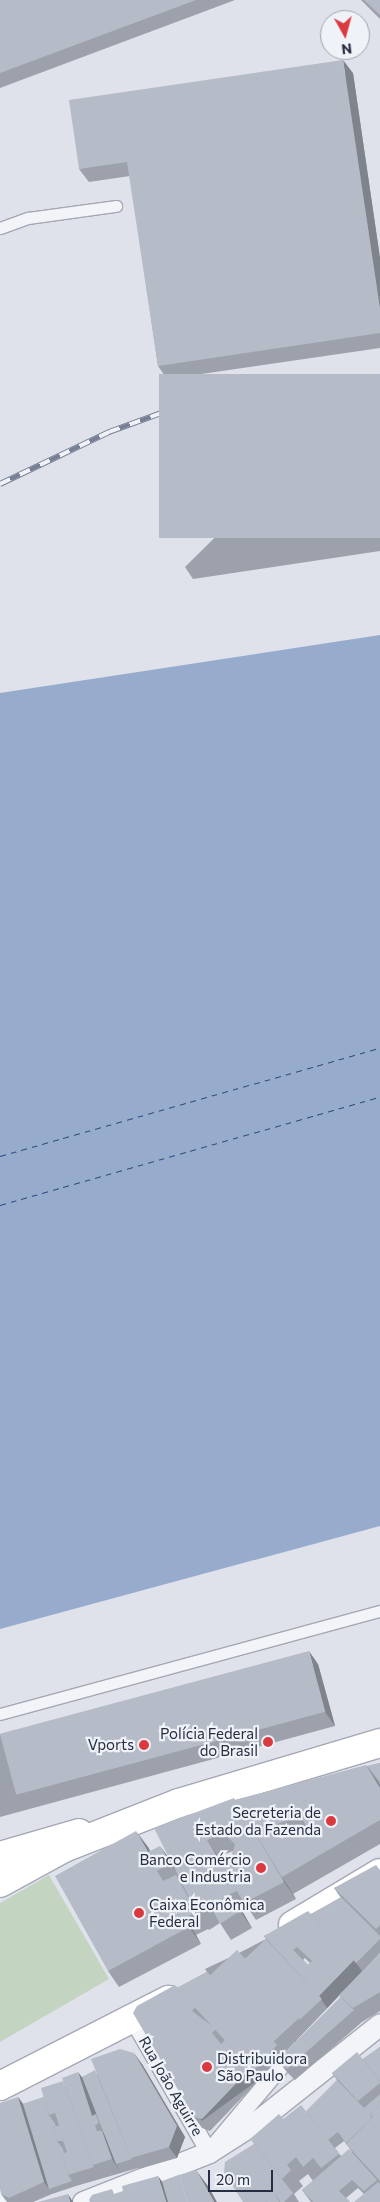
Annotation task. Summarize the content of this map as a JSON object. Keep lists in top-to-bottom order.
{
  "streets": {
    "street": ["Rua João Aguirre"]
  },
  "places": [
    "Polícia Federal do Brasil",
    "Vports",
    "Secreteria de Estado da Fazenda",
    "Banco Comércio e Industria",
    "Caixa Econômica Federal",
    "Distribuidora São Paulo"
  ],
  "scale_bar": "20 m",
  "north": "bottom"
}
